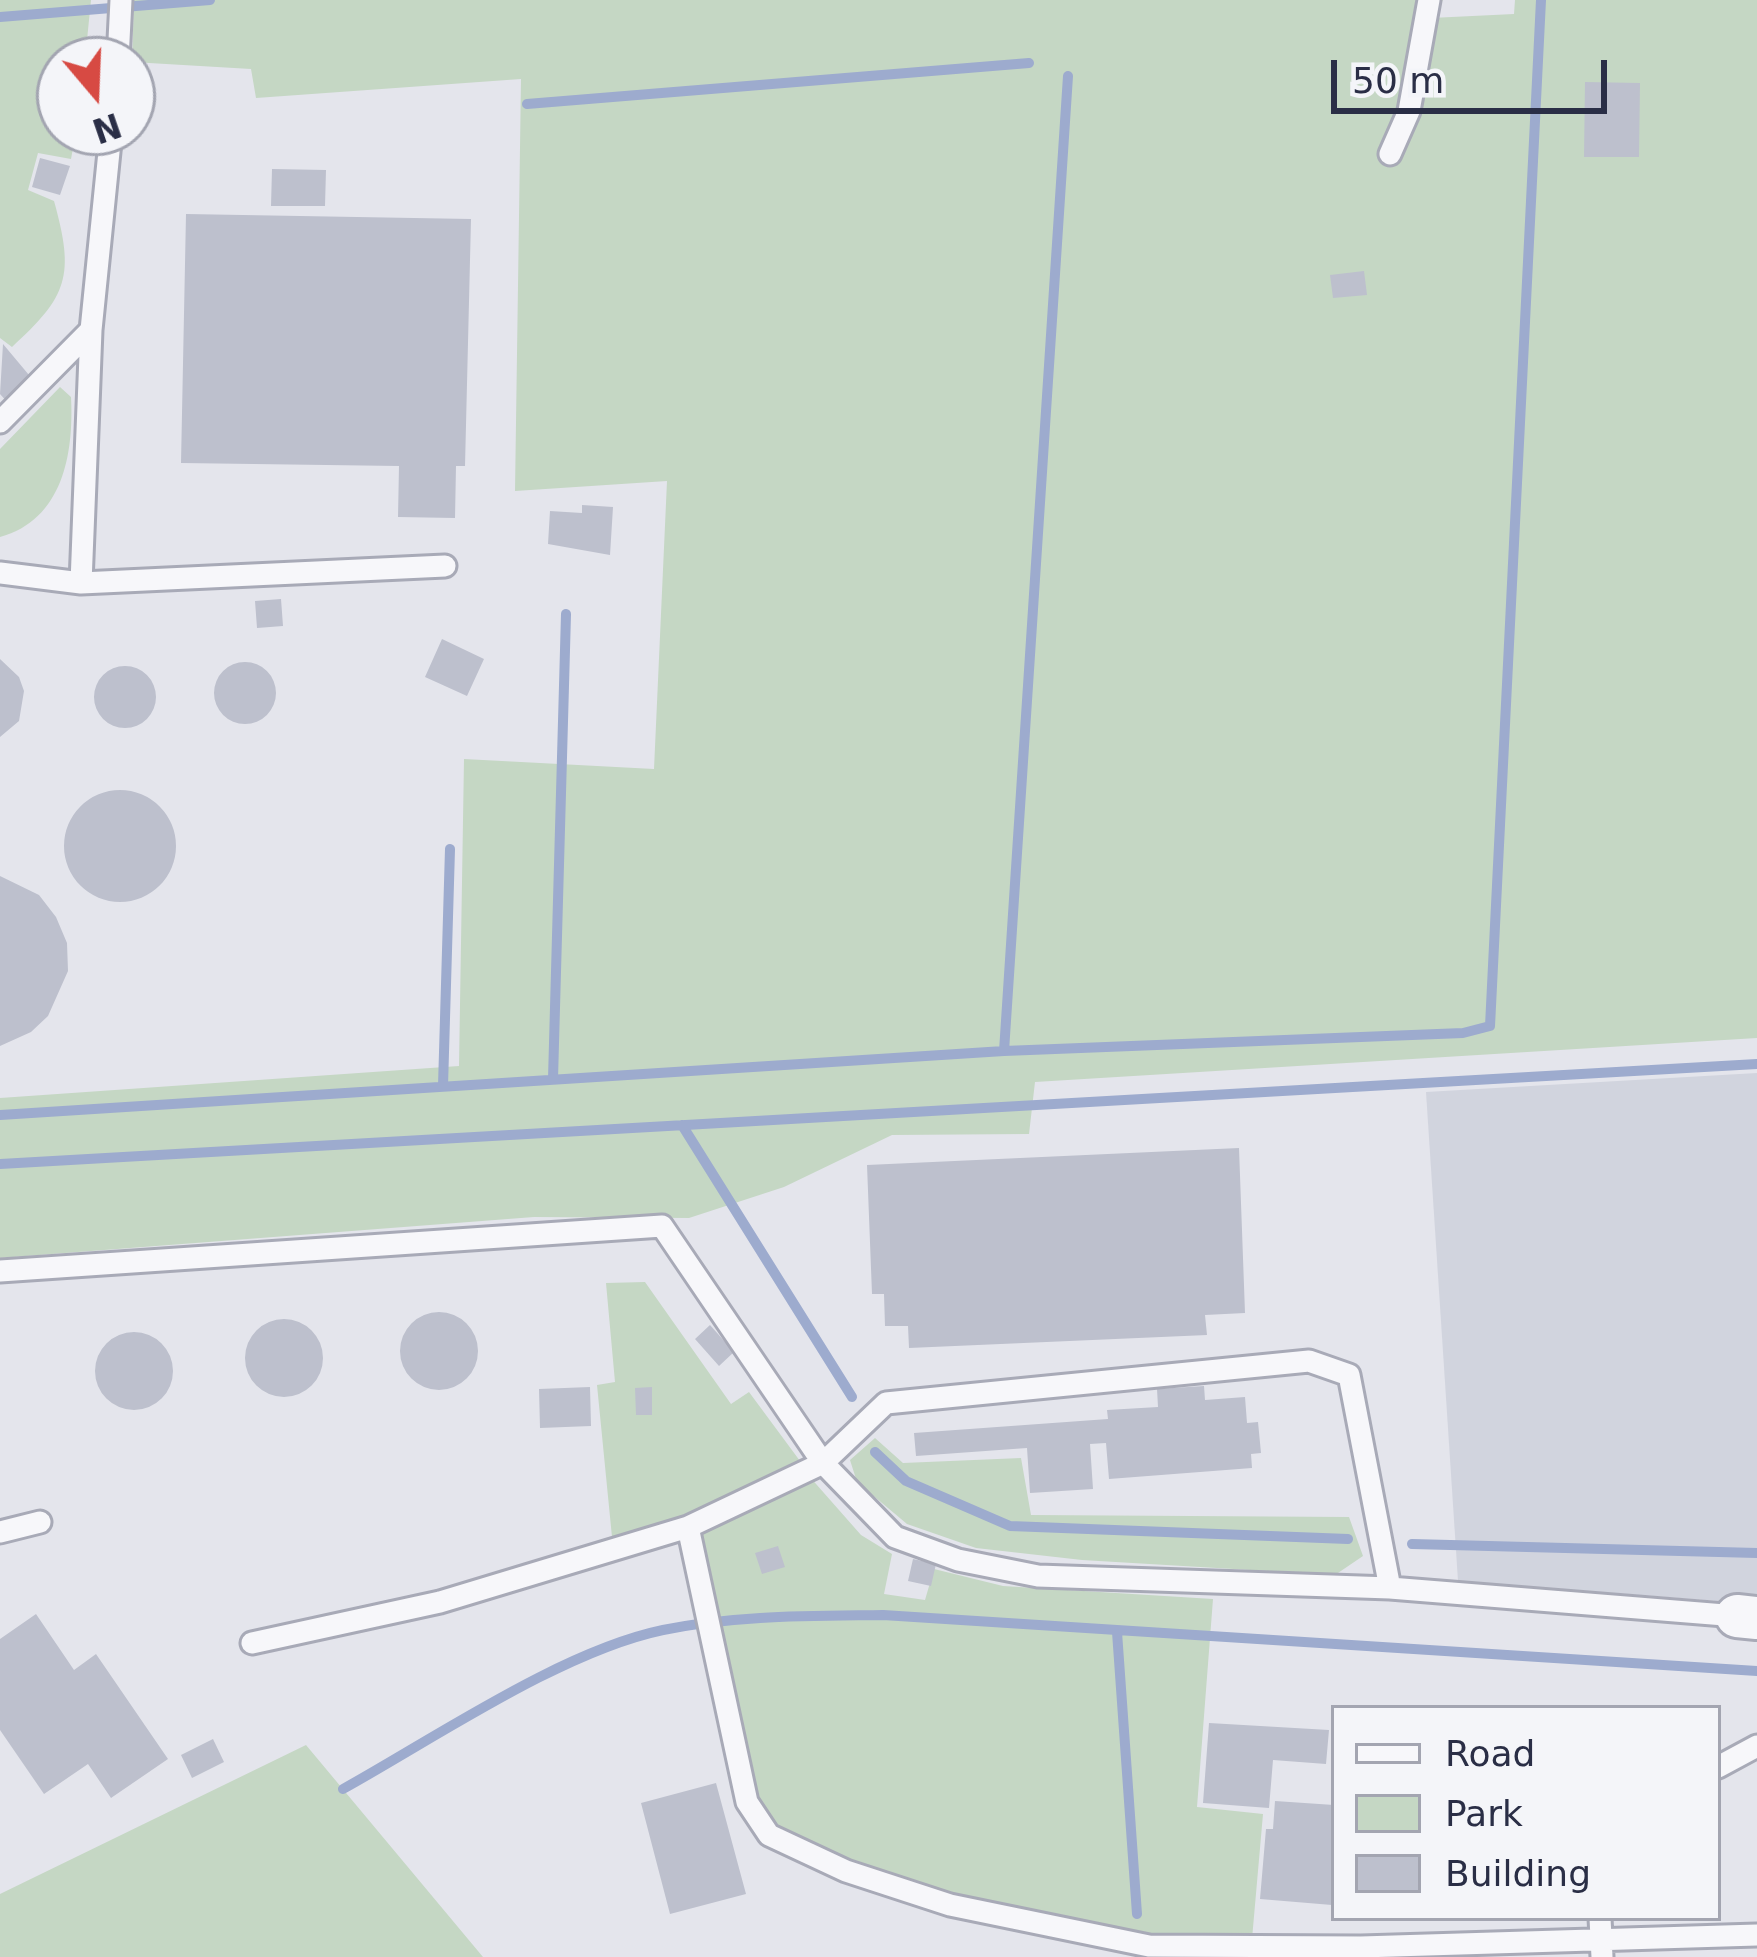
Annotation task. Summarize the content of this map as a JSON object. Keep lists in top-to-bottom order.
{
  "legend": ["Road", "Park", "Building"],
  "scale_bar": "50 m",
  "north": "bottom"
}
